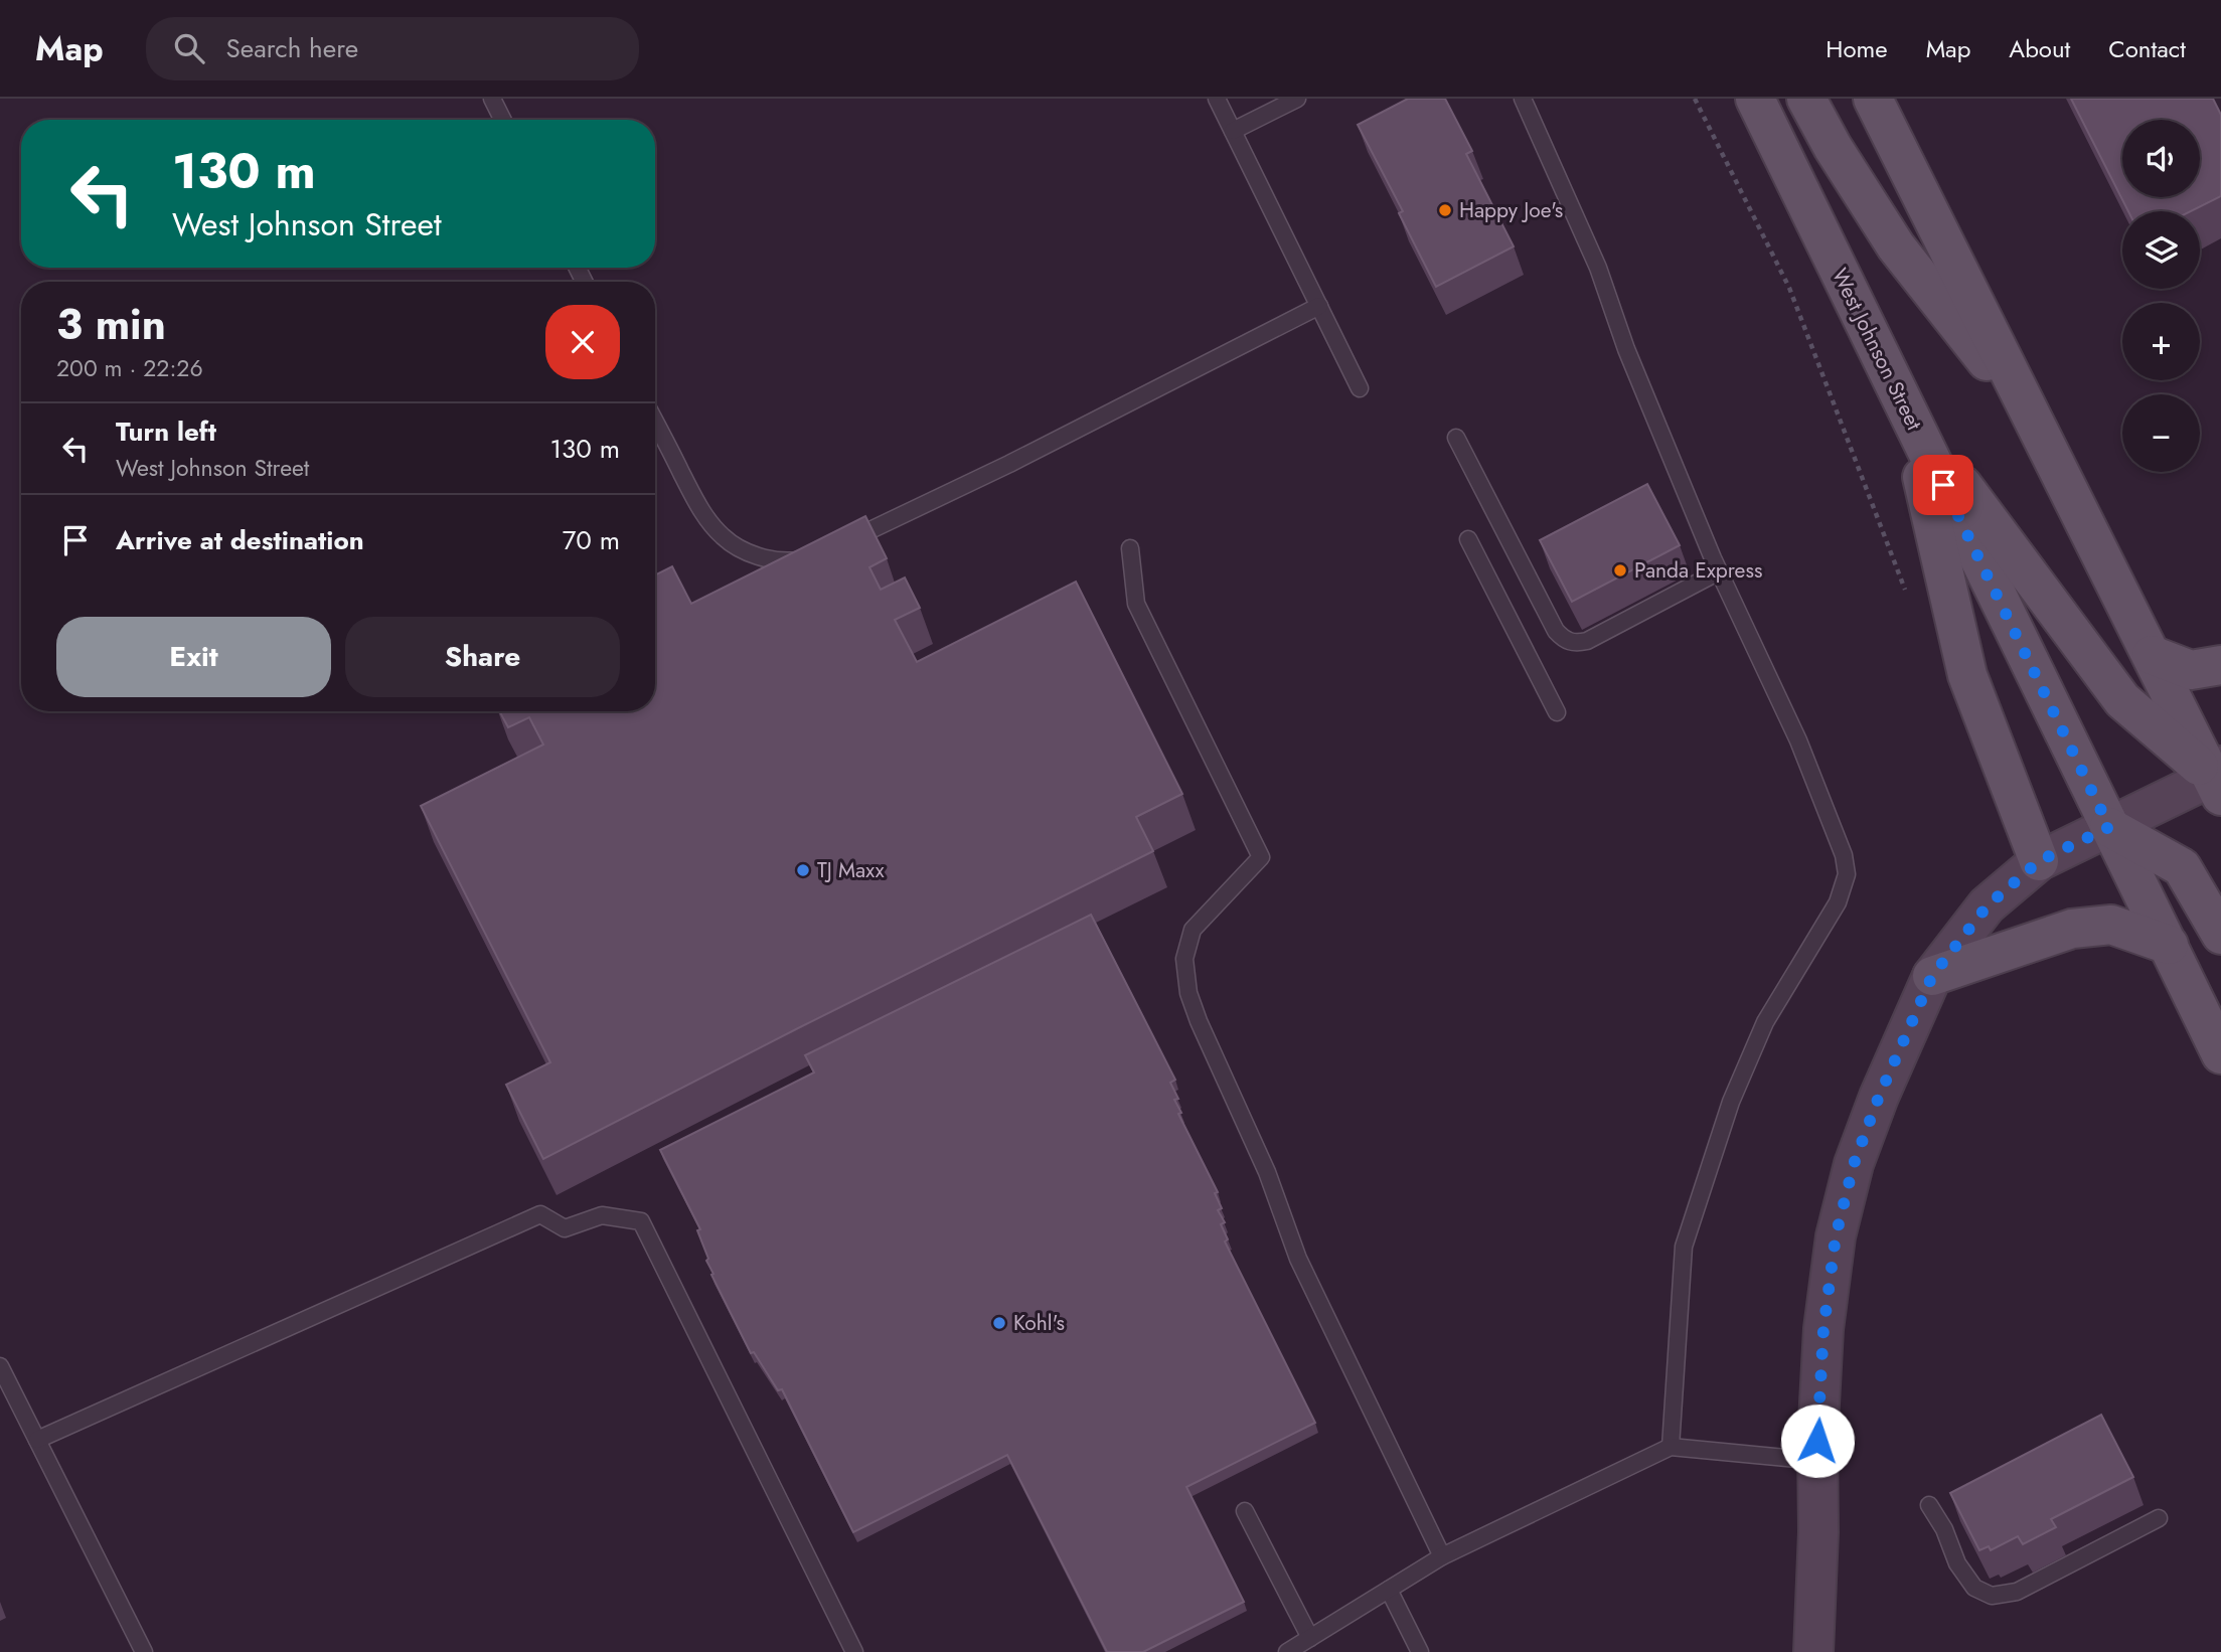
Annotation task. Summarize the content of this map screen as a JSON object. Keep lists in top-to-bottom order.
{
  "streets": {
    "main road": ["West Johnson Street"]
  },
  "places": [
    "Happy Joe's",
    "Panda Express",
    "TJ Maxx",
    "Kohl's"
  ],
  "page": {
    "header": "Map",
    "search": "Search here",
    "nav": [
      "Home",
      "Map",
      "About",
      "Contact"
    ],
    "map_buttons": ["+", "−"],
    "turn": ["130 m", "West Johnson Street"],
    "heading": ["3 min", "200 m · 22:26"],
    "list": [
      {
        "name": "Turn left",
        "note": "West Johnson Street",
        "value": "130 m"
      },
      {
        "name": "Arrive at destination",
        "value": "70 m"
      }
    ],
    "buttons": ["Exit", "Share"]
  }
}
